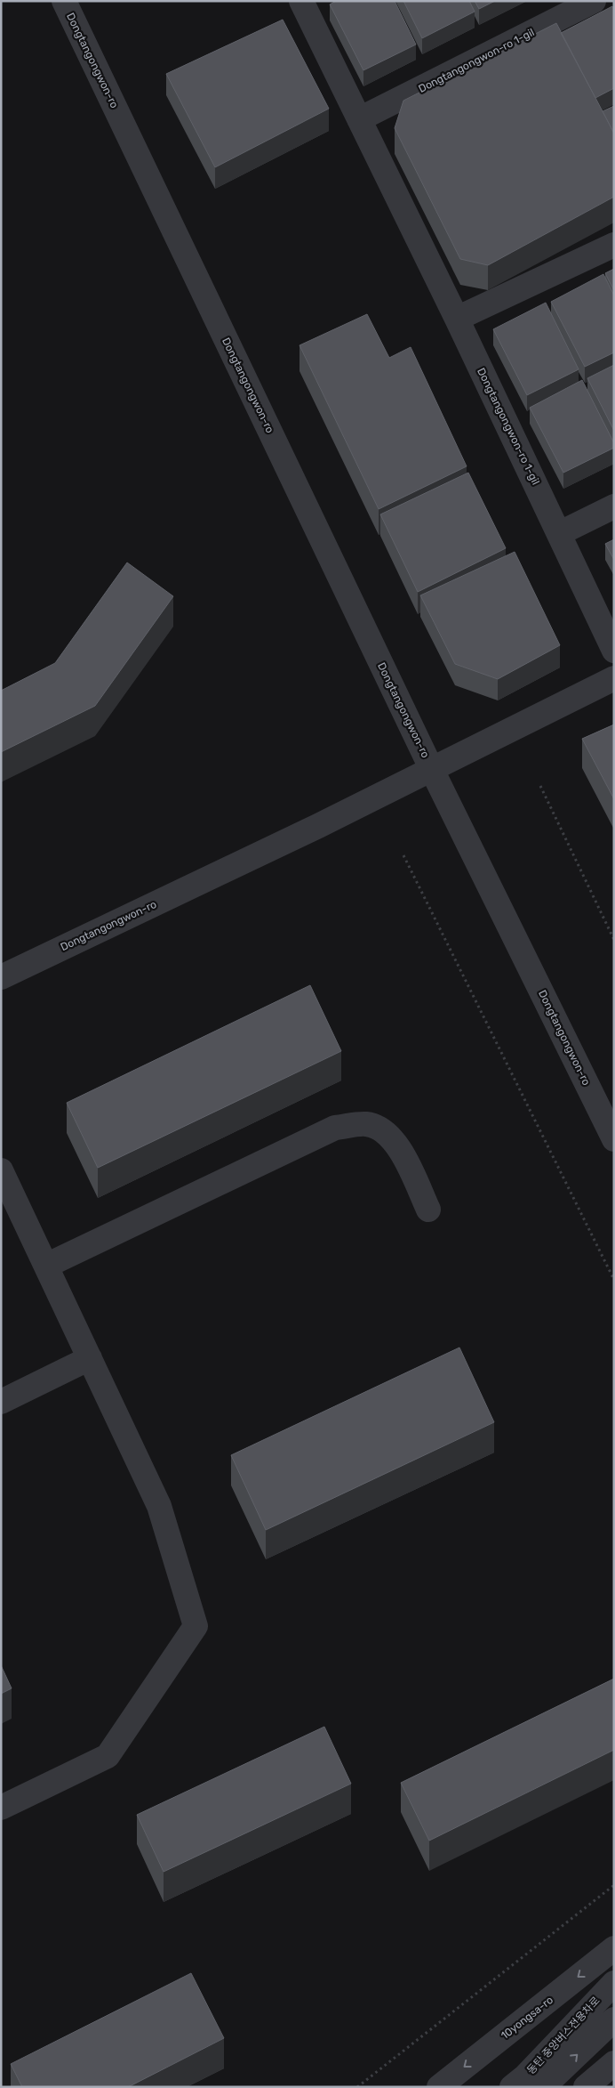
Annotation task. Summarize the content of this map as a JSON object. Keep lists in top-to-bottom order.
{
  "streets": {
    "street": [
      "Dongtangongwon-ro",
      "Dongtangongwon-ro 1-gil",
      "10yongsa-ro",
      "동탄 중앙버스전용차로"
    ]
  },
  "one_way": ["10yongsa-ro"]
}
